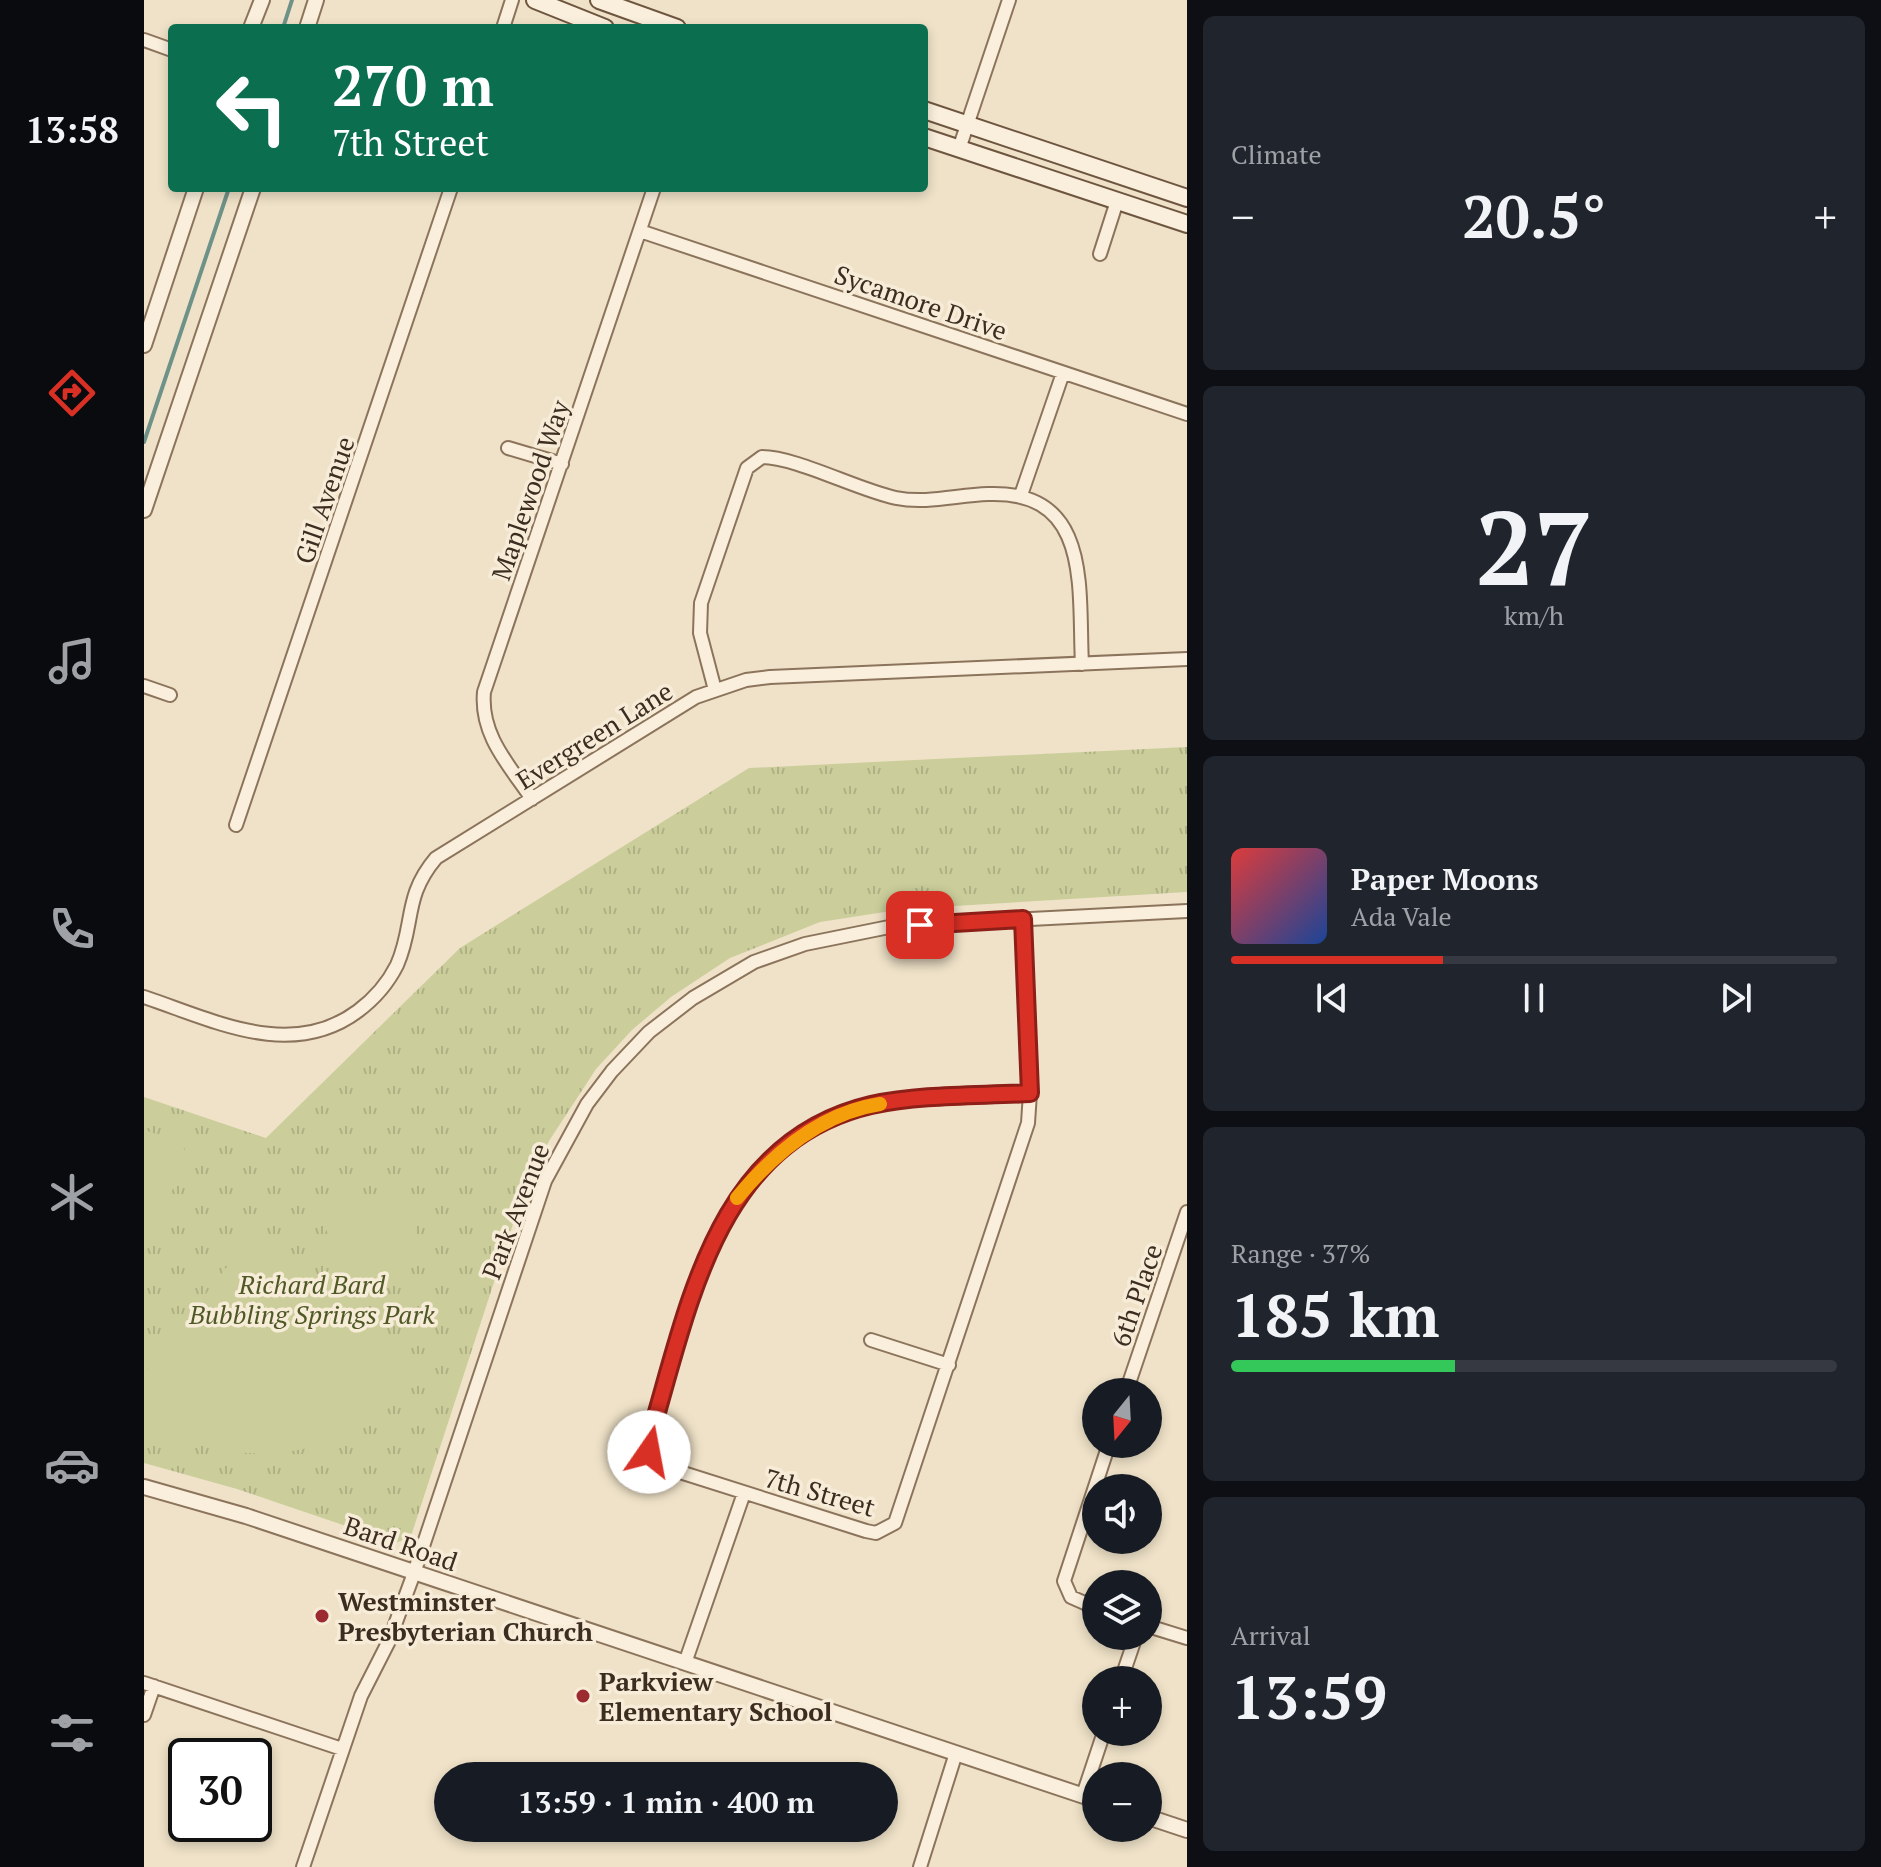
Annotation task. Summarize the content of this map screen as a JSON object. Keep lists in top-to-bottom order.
{
  "streets": {
    "street": [
      "Sycamore Drive",
      "Maplewood Way",
      "Gill Avenue",
      "Evergreen Lane",
      "Park Avenue",
      "6th Place",
      "7th Street",
      "Bard Road"
    ]
  },
  "crossings": [
    ["Sycamore Drive", "Maplewood Way"],
    ["Maplewood Way", "Evergreen Lane"],
    ["Park Avenue", "7th Street"],
    ["Park Avenue", "Bard Road"],
    ["7th Street", "Bard Road"]
  ],
  "parks": ["Richard Bard Bubbling Springs Park"],
  "places": ["Westminster Presbyterian Church", "Parkview Elementary School"],
  "north": "bottom",
  "page": {
    "tabs": "13:58",
    "tile": [
      "Climate",
      ["27", "km/h"],
      ["Range · 37%", "185 km"],
      ["Arrival", "13:59"]
    ],
    "turn": ["270 m", "7th Street"],
    "heat": ["−", "20.5°", "+"],
    "song": ["Paper Moons", "Ada Vale"],
    "map_buttons": ["+", "−"],
    "limit": "30",
    "trip": "13:59 · 1 min · 400 m"
  }
}
